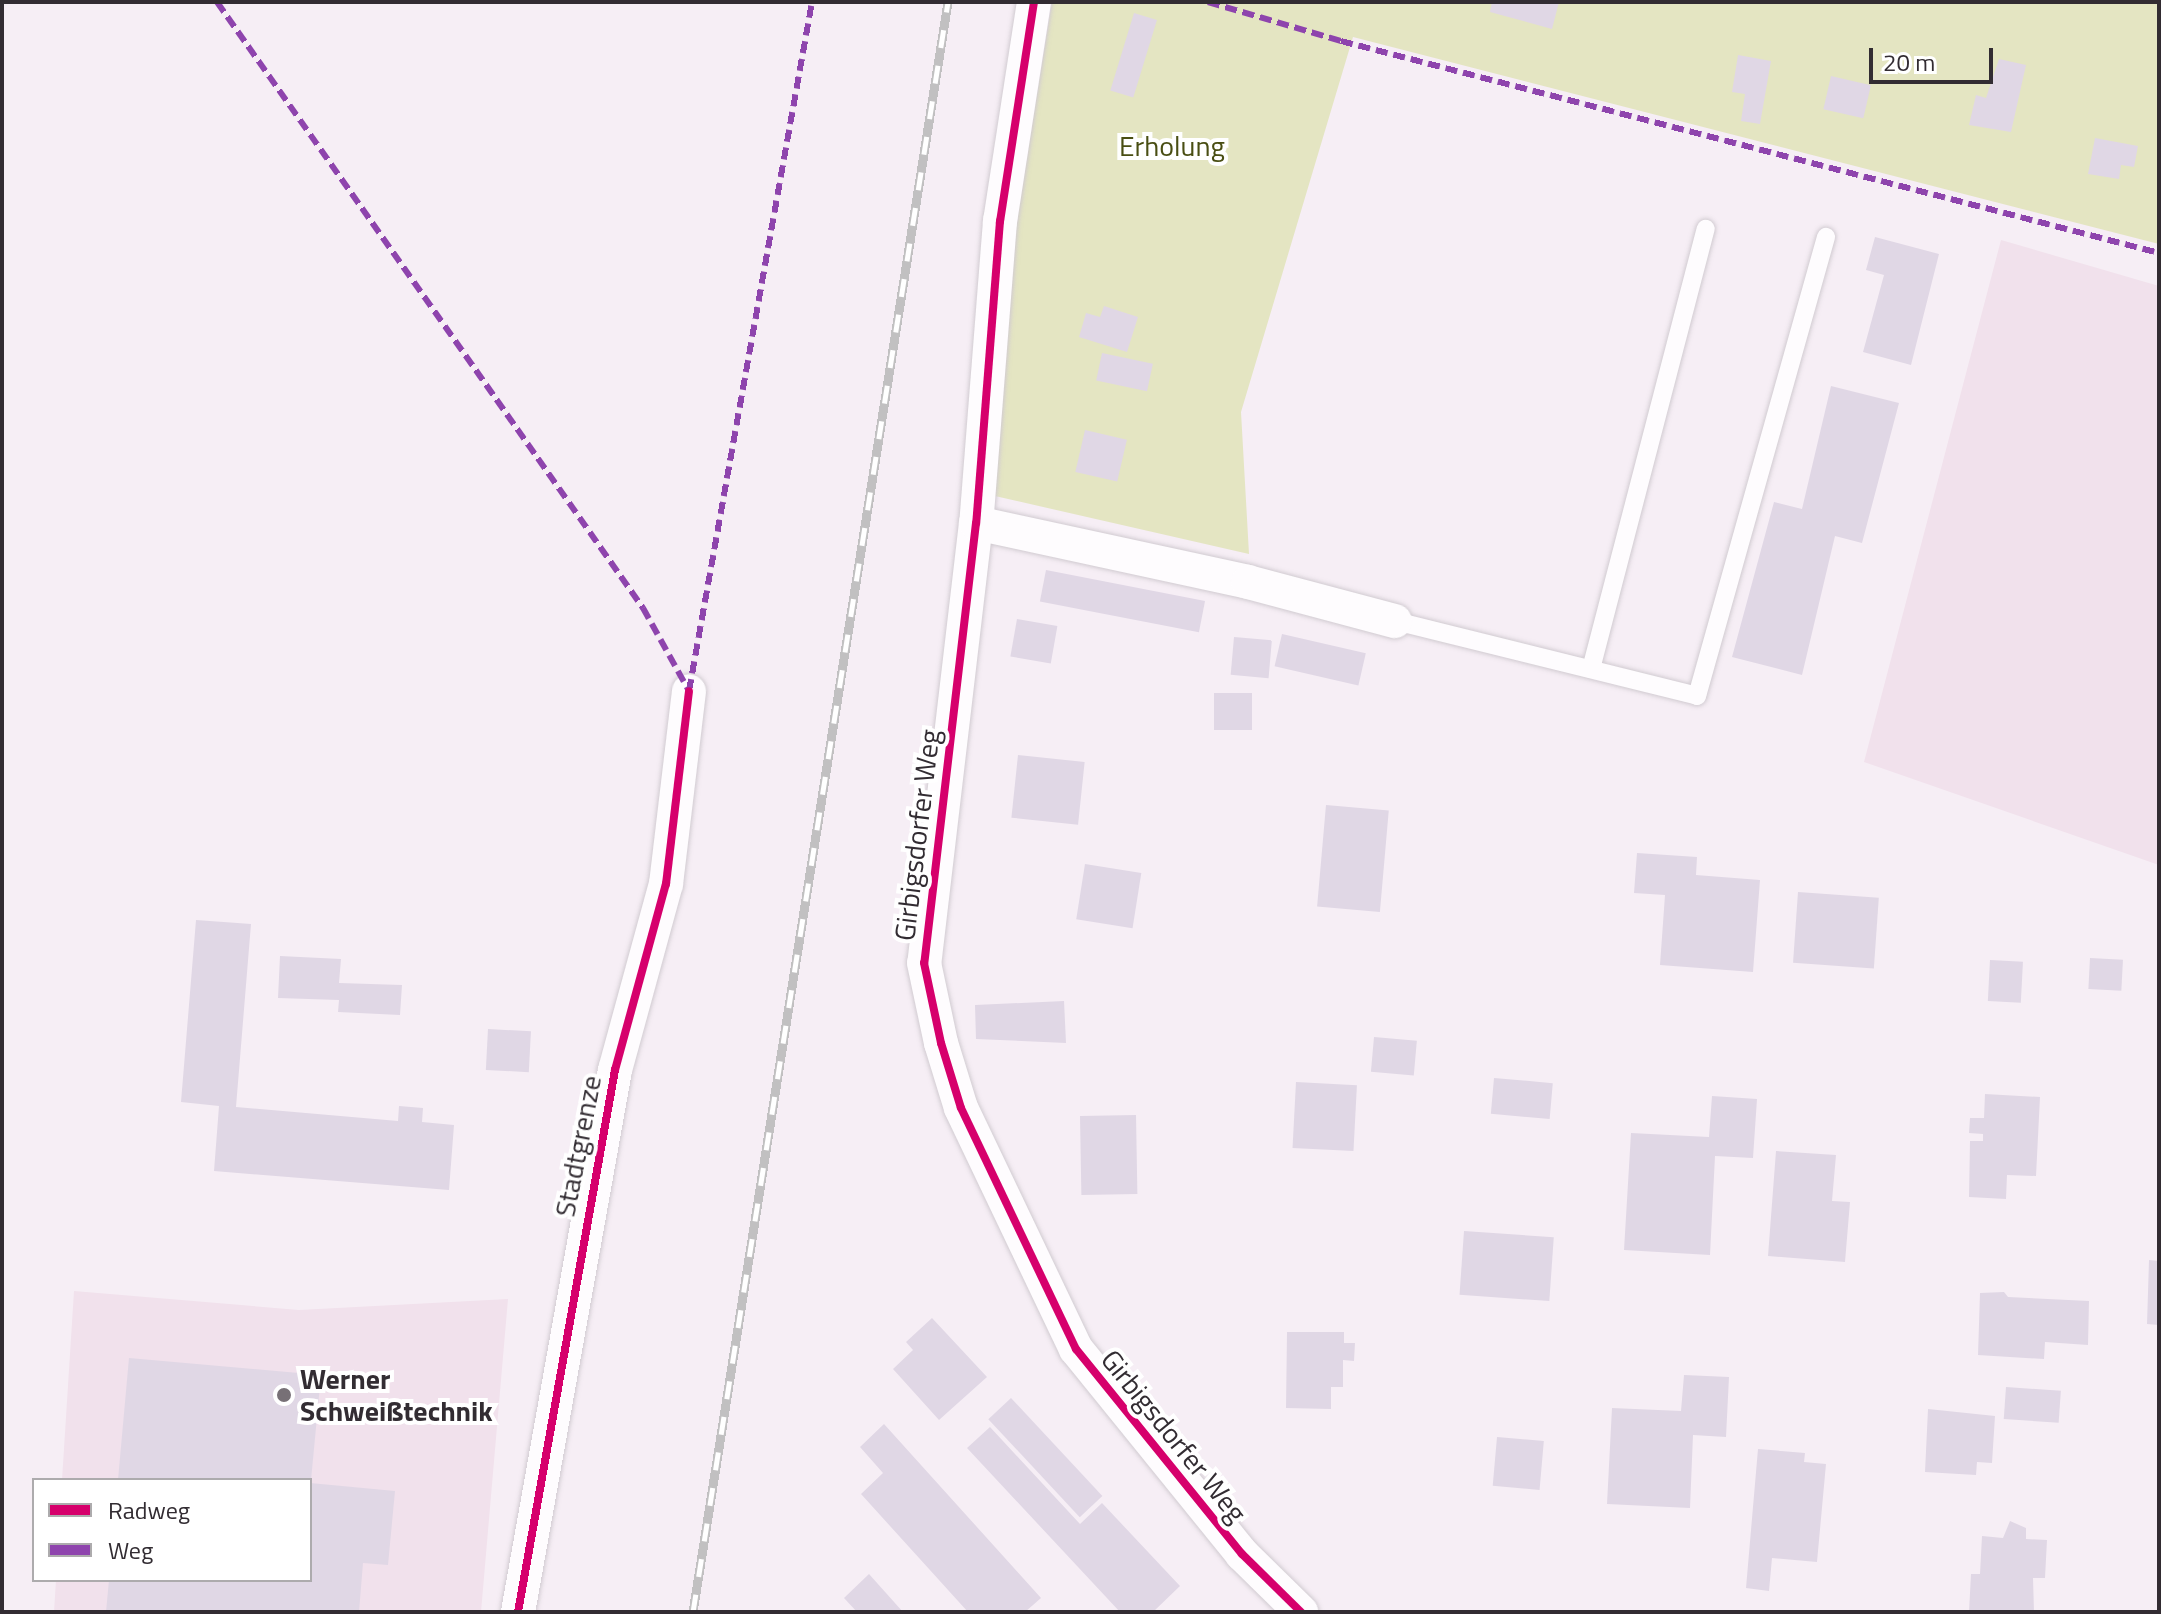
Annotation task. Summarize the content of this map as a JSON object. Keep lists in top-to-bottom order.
{
  "streets": {
    "street": ["Girbigsdorfer Weg", "Stadtgrenze"]
  },
  "parks": ["Erholung"],
  "places": ["Werner Schweißtechnik"],
  "legend": ["Radweg", "Weg"],
  "scale_bar": "20 m"
}
